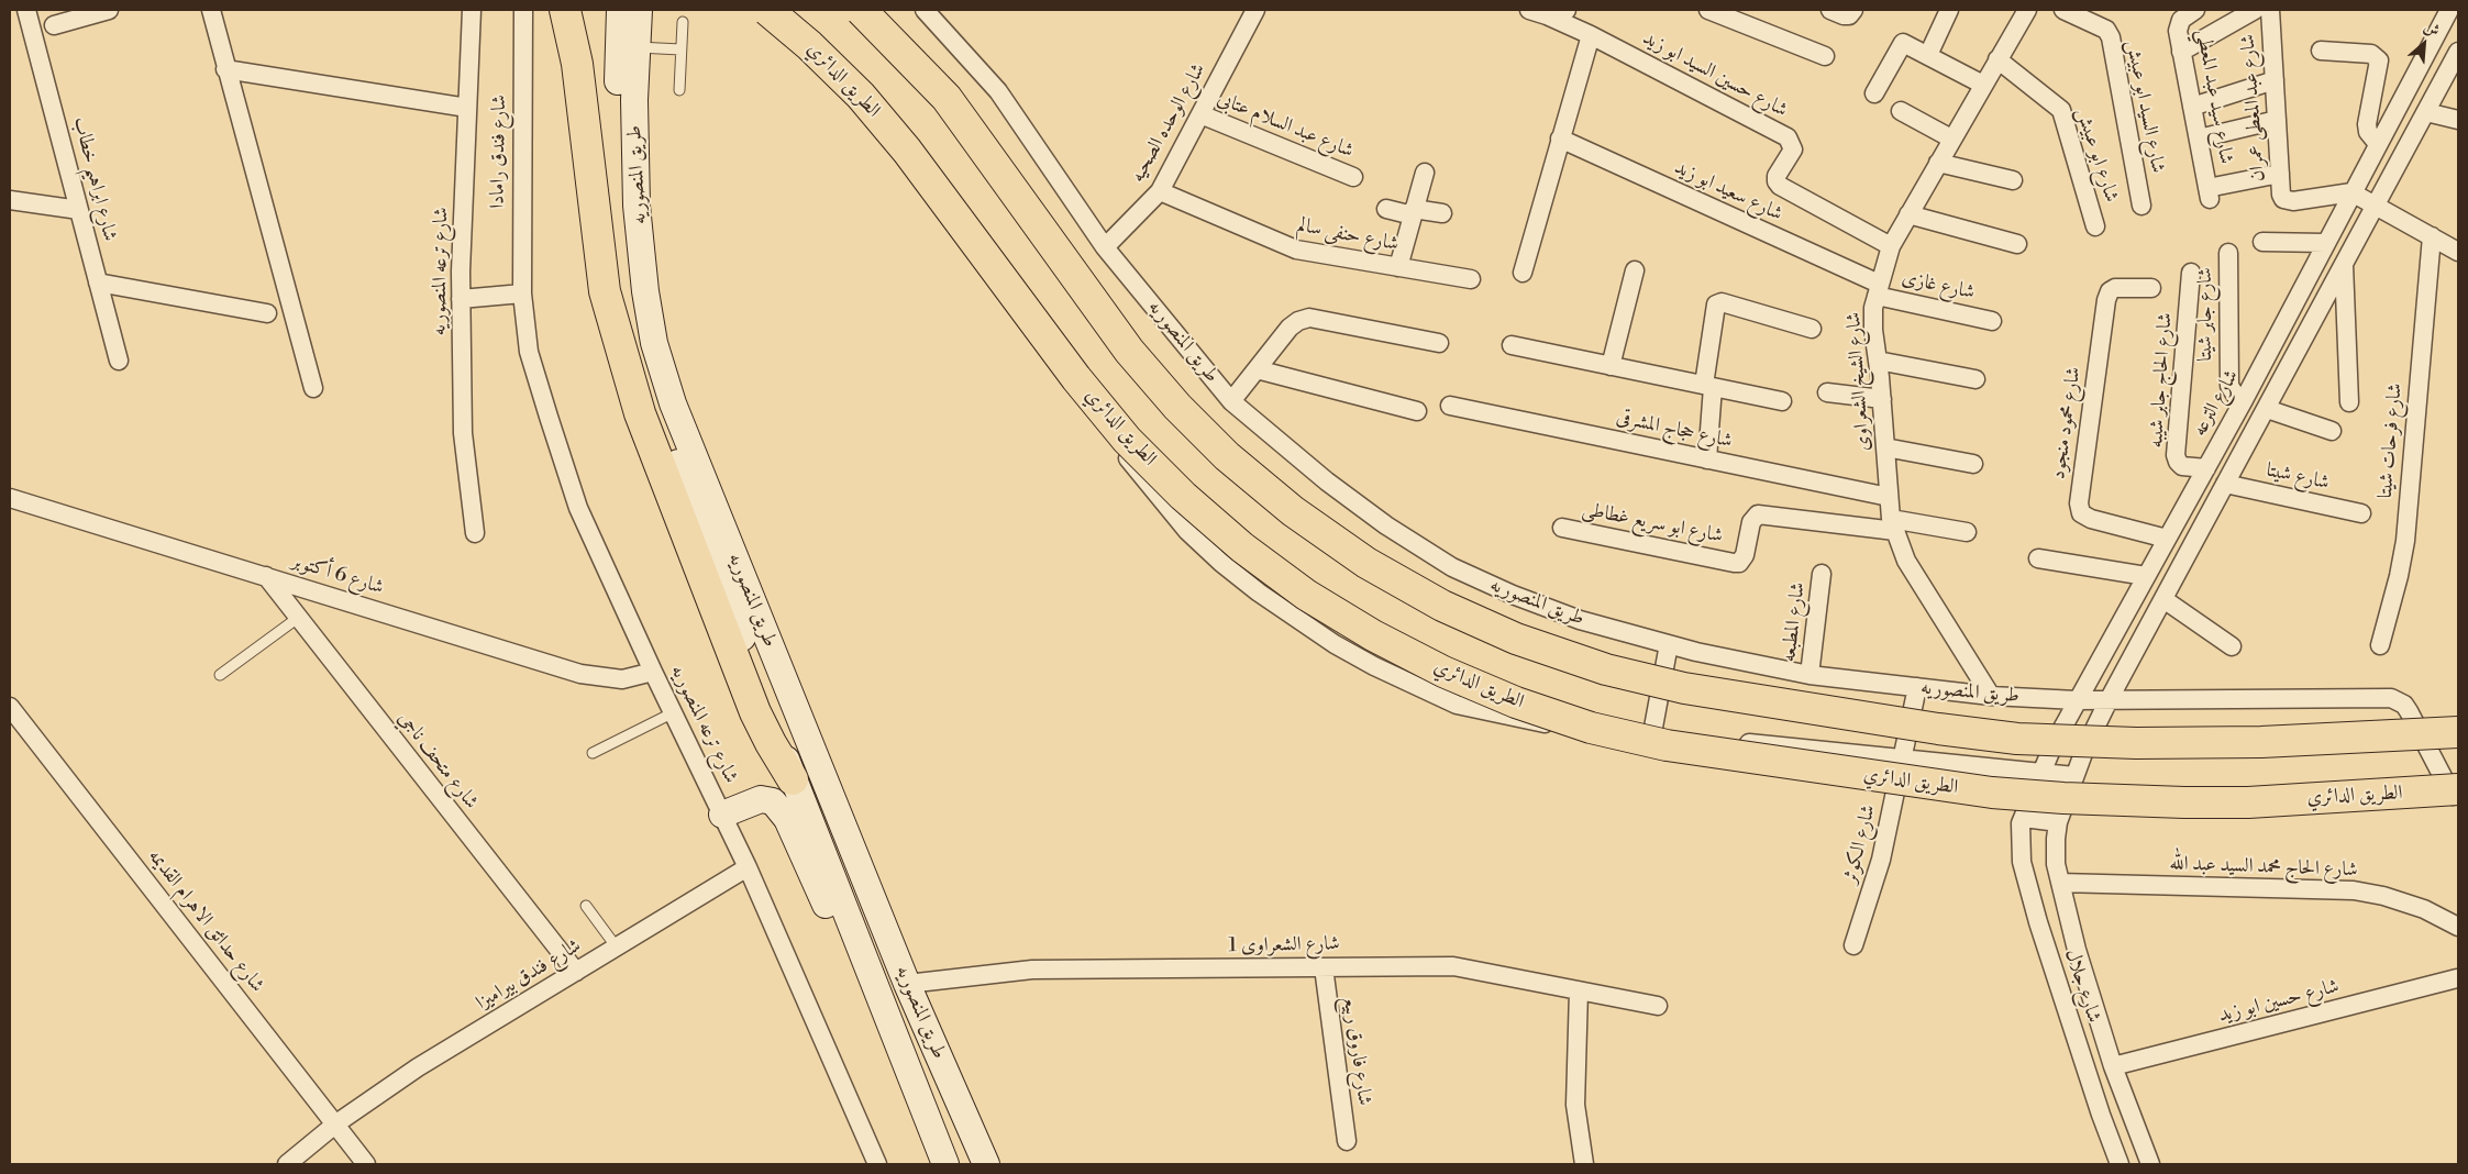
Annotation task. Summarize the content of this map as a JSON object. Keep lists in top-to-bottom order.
{
  "streets": {
    "highway": ["الطريق الدائري"],
    "main road": ["طريق المنصوريه"],
    "street": [
      "شارع حسين السيد ابو زيد",
      "شارع سيد عبد المعطي",
      "شارع السيد ابو عبيش",
      "شارع عبد المعطى عمران",
      "شارع الوحده الصحيه",
      "شارع عبد السلام عتابى",
      "شارع فندق رامادا",
      "شارع ابو عبيش",
      "شارع ابراهيم خطاب",
      "شارع سعيد ابو زيد",
      "شارع حنفى سالم",
      "شارع ترعه المنصوريه",
      "شارع غازى",
      "شارع جابر شيتا",
      "شارع الحاج جابر شيبه",
      "شارع الشيخ الشعراوى",
      "شارع الترعه",
      "شارع محمود منجود",
      "شارع حجاج المشرقى",
      "شارع فرحات شيتا",
      "شارع شيتا",
      "شارع ابو سريع غطاطى",
      "شارع 6 أكتوبر",
      "شارع المطبعه",
      "شارع متحف ناجي",
      "شارع الكوثر",
      "شارع الحاج محمد السيد عبد الله",
      "شارع حدائق الاهرام القديمه",
      "شارع الشعراوى 1",
      "شارع فندق بيراميزا",
      "شارع جلال",
      "شارع حسين ابو زيد",
      "شارع فاروق ربيع"
    ]
  },
  "crossings": [
    ["شارع حسين السيد ابو زيد", "شارع الشيخ الشعراوى"],
    ["شارع سيد عبد المعطي", "شارع عبد المعطى عمران"],
    ["شارع عبد المعطى عمران", "شارع الترعه"],
    ["شارع الوحده الصحيه", "شارع عبد السلام عتابى"],
    ["شارع الوحده الصحيه", "طريق المنصوريه"],
    ["شارع الوحده الصحيه", "شارع حنفى سالم"],
    ["شارع فندق رامادا", "شارع ترعه المنصوريه"],
    ["شارع ابو عبيش", "شارع الشيخ الشعراوى"],
    ["طريق المنصوريه", "شارع الشيخ الشعراوى"],
    ["طريق المنصوريه", "شارع الترعه"],
    ["طريق المنصوريه", "شارع المطبعه"],
    ["طريق المنصوريه", "شارع الكوثر"],
    ["طريق المنصوريه", "شارع الشعراوى 1"],
    ["شارع سعيد ابو زيد", "شارع غازى"],
    ["شارع سعيد ابو زيد", "شارع الشيخ الشعراوى"],
    ["شارع ترعه المنصوريه", "شارع 6 أكتوبر"],
    ["شارع ترعه المنصوريه", "شارع فندق بيراميزا"],
    ["شارع غازى", "شارع الشيخ الشعراوى"],
    ["شارع جابر شيتا", "شارع الترعه"],
    ["شارع الحاج جابر شيبه", "شارع الترعه"],
    ["شارع الشيخ الشعراوى", "شارع حجاج المشرقى"],
    ["شارع الشيخ الشعراوى", "شارع ابو سريع غطاطى"],
    ["شارع الترعه", "شارع محمود منجود"],
    ["شارع الترعه", "شارع جلال"],
    ["شارع 6 أكتوبر", "شارع متحف ناجي"],
    ["شارع متحف ناجي", "شارع فندق بيراميزا"],
    ["شارع الحاج محمد السيد عبد الله", "شارع جلال"],
    ["شارع حدائق الاهرام القديمه", "شارع فندق بيراميزا"],
    ["شارع الشعراوى 1", "شارع فاروق ربيع"],
    ["شارع جلال", "شارع حسين ابو زيد"]
  ],
  "north": "top right"
}
